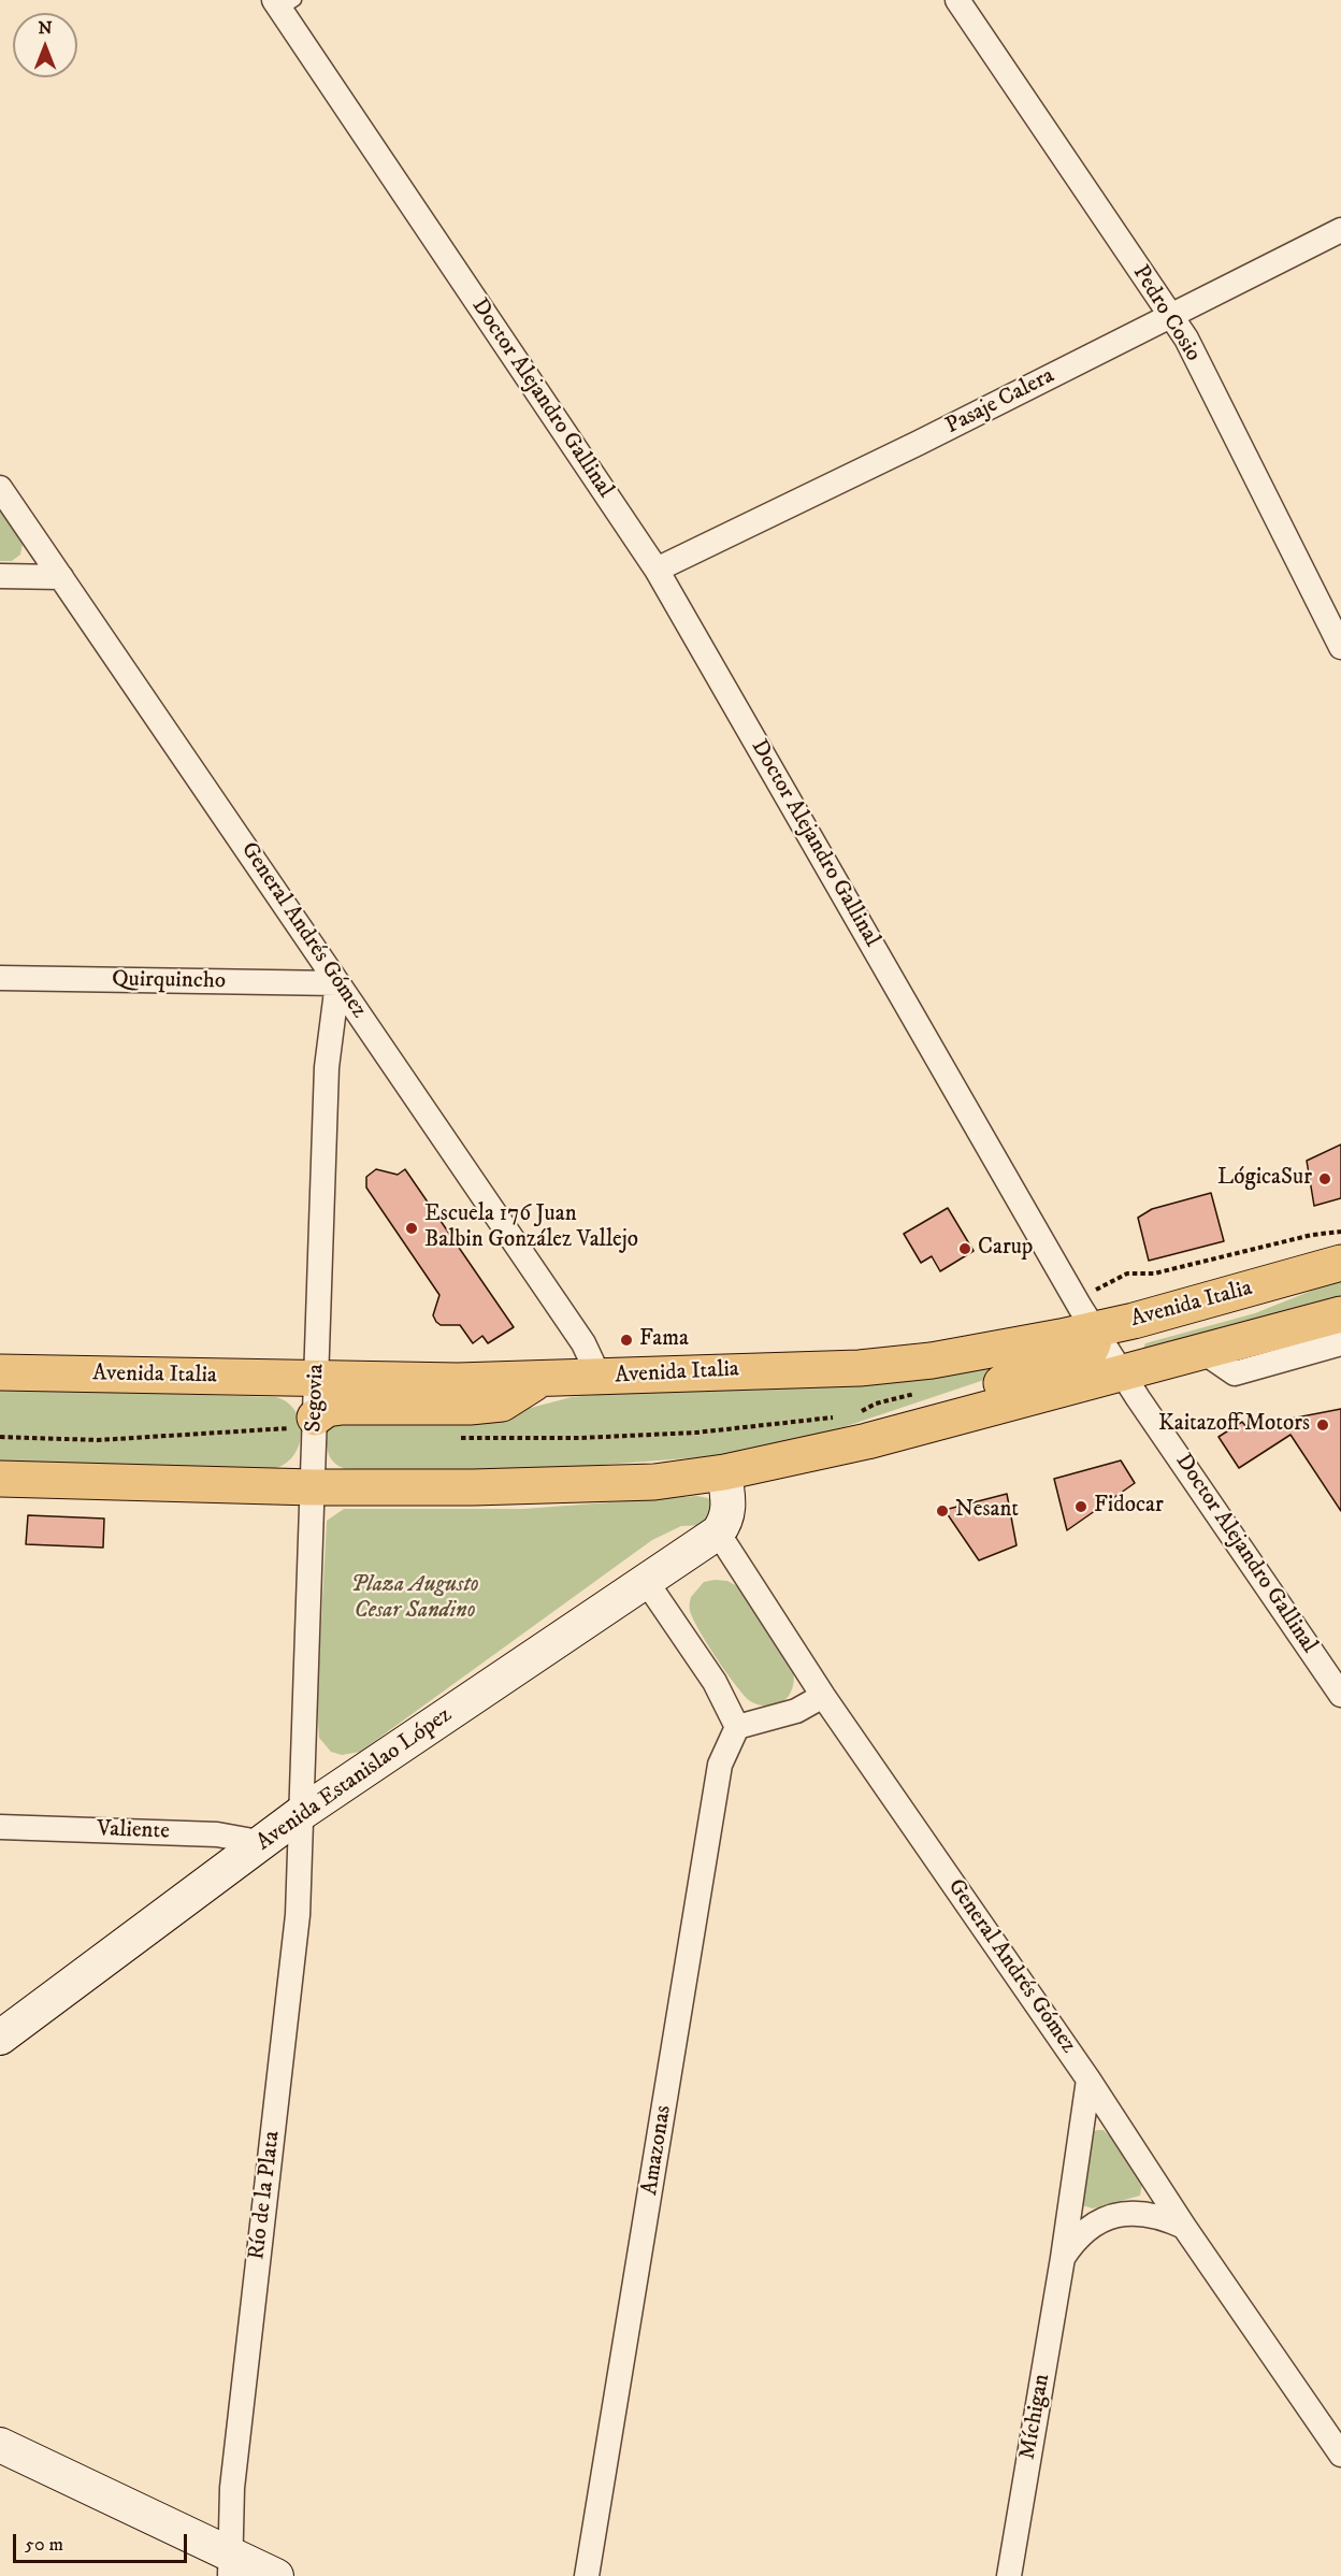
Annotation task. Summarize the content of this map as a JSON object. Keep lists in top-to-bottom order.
{
  "streets": {
    "main road": ["Avenida Italia"],
    "street": [
      "Pedro Cosio",
      "Doctor Alejandro Gallinal",
      "Pasaje Calera",
      "General Andrés Gómez",
      "Quirquincho",
      "Segovia",
      "Avenida Estanislao López",
      "Valiente",
      "Amazonas",
      "Río de la Plata",
      "Míchigan"
    ]
  },
  "crossings": [
    ["Pedro Cosio", "Pasaje Calera"],
    ["Doctor Alejandro Gallinal", "Pasaje Calera"],
    ["Doctor Alejandro Gallinal", "Avenida Italia"],
    ["General Andrés Gómez", "Quirquincho"],
    ["General Andrés Gómez", "Avenida Italia"],
    ["General Andrés Gómez", "Segovia"],
    ["General Andrés Gómez", "Avenida Estanislao López"],
    ["General Andrés Gómez", "Míchigan"],
    ["Quirquincho", "Segovia"],
    ["Avenida Italia", "Segovia"],
    ["Segovia", "Avenida Estanislao López"],
    ["Segovia", "Río de la Plata"],
    ["Avenida Estanislao López", "Valiente"],
    ["Avenida Estanislao López", "Río de la Plata"]
  ],
  "parks": ["Plaza Augusto Cesar Sandino"],
  "places": [
    "LógicaSur",
    "Escuela 176 Juan Balbin González Vallejo",
    "Carup",
    "Fama",
    "Kaitazoff Motors",
    "Fidocar",
    "Nesant"
  ],
  "scale_bar": "50 m",
  "north": "top"
}
